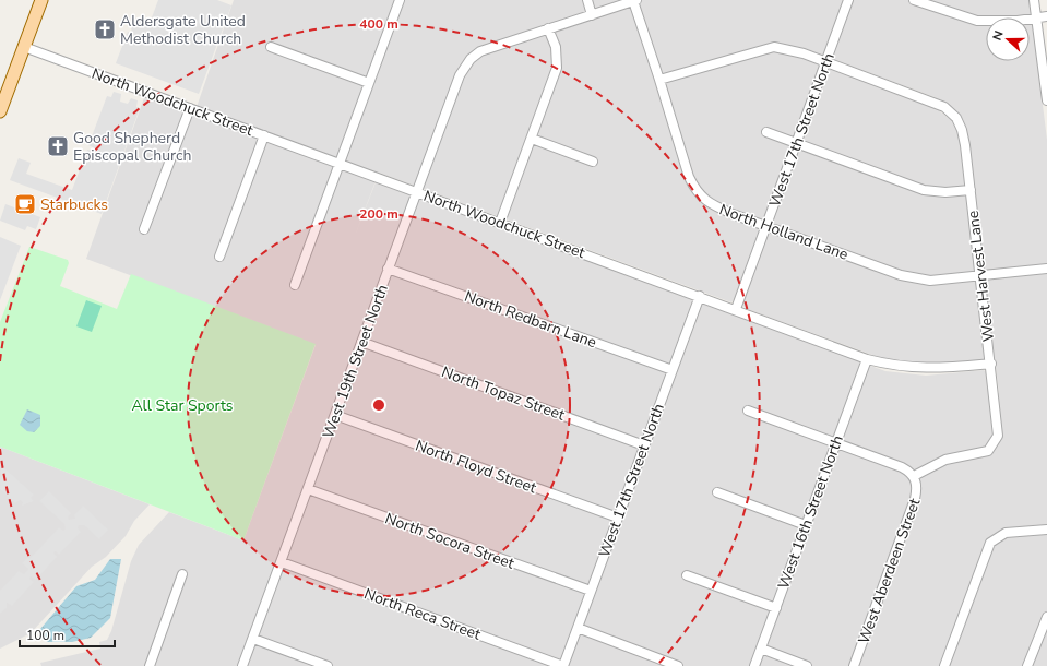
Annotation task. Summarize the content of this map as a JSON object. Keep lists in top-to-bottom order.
{
  "streets": {
    "street": [
      "North Woodchuck Street",
      "West 17th Street North",
      "North Holland Lane",
      "West Harvest Lane",
      "North Redbarn Lane",
      "West 19th Street North",
      "North Topaz Street",
      "North Floyd Street",
      "West 16th Street North",
      "North Socora Street",
      "West Aberdeen Street",
      "North Reca Street"
    ]
  },
  "crossings": [
    ["North Woodchuck Street", "West 17th Street North"],
    ["North Woodchuck Street", "West Harvest Lane"],
    ["North Woodchuck Street", "West 19th Street North"],
    ["North Woodchuck Street", "West 16th Street North"],
    ["West 17th Street North", "North Holland Lane"],
    ["West 17th Street North", "West Harvest Lane"],
    ["West 17th Street North", "North Redbarn Lane"],
    ["West 17th Street North", "North Topaz Street"],
    ["West 17th Street North", "North Floyd Street"],
    ["West 17th Street North", "North Socora Street"],
    ["West 17th Street North", "North Reca Street"],
    ["North Holland Lane", "West Harvest Lane"],
    ["West Harvest Lane", "West Aberdeen Street"],
    ["North Redbarn Lane", "West 19th Street North"],
    ["West 19th Street North", "North Topaz Street"],
    ["West 19th Street North", "North Floyd Street"],
    ["West 19th Street North", "North Socora Street"],
    ["West 19th Street North", "North Reca Street"]
  ],
  "parks": ["All Star Sports"],
  "places": {
    "church": ["Aldersgate United Methodist Church", "Good Shepherd Episcopal Church"],
    "cafe": ["Starbucks"]
  },
  "scale_bar": "100 m",
  "north": "left",
  "rings": ["400 m", "200 m"]
}
